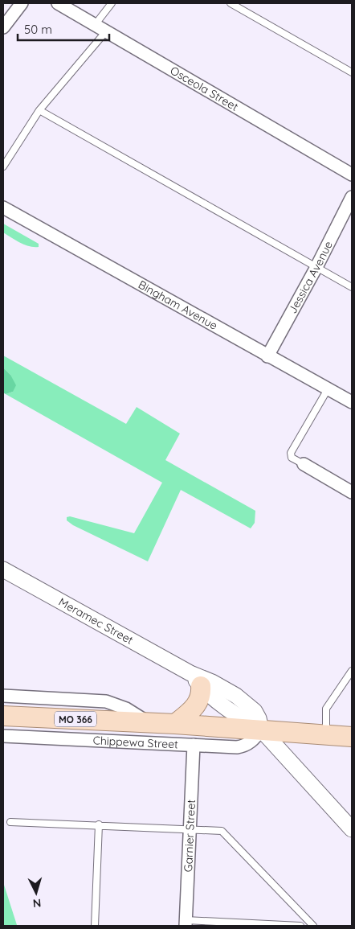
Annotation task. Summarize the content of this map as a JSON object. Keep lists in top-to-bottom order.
{
  "streets": {
    "main road": ["MO 366", "Chippewa Street"],
    "street": [
      "Osceola Street",
      "Jessica Avenue",
      "Bingham Avenue",
      "Meramec Street",
      "Garnier Street"
    ]
  },
  "crossings": [
    ["Jessica Avenue", "Bingham Avenue"],
    ["Meramec Street", "Chippewa Street"],
    ["Chippewa Street", "Garnier Street"]
  ],
  "scale_bar": "50 m",
  "north": "bottom"
}
